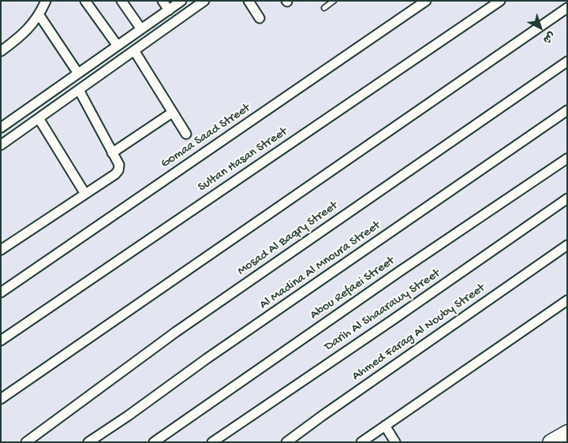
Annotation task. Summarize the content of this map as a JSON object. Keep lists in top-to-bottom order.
{
  "streets": {
    "street": [
      "Gomaa Saad Street",
      "Sultan Hasan Street",
      "Mosad Al Baqry Street",
      "Al Madina Al Mnoura Street",
      "Abou Refaei Street",
      "Darih Al Shaarawy Street",
      "Ahmed Farag Al Nouby Street"
    ]
  },
  "north": "bottom right"
}
